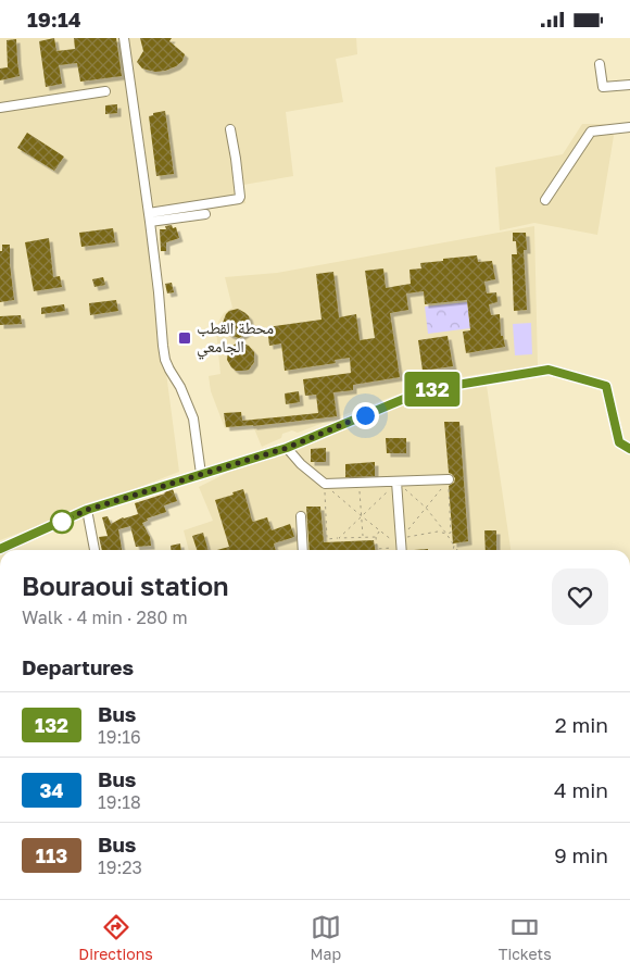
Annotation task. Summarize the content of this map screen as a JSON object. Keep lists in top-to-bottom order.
{
  "places": {
    "transit": ["محطة القطب الجامعي"]
  },
  "lines": ["bus line 132"],
  "page": {
    "status": "19:14",
    "on_map": "132",
    "heading": [
      ["Bouraoui station", "Walk · 4 min · 280 m"],
      "Departures"
    ],
    "list": [
      {
        "mark": "132",
        "name": "Bus",
        "note": "19:16",
        "value": "2 min"
      },
      {
        "mark": "34",
        "name": "Bus",
        "note": "19:18",
        "value": "4 min"
      },
      {
        "mark": "113",
        "name": "Bus",
        "note": "19:23",
        "value": "9 min"
      }
    ],
    "tabs": ["Directions", "Map", "Tickets"]
  }
}
